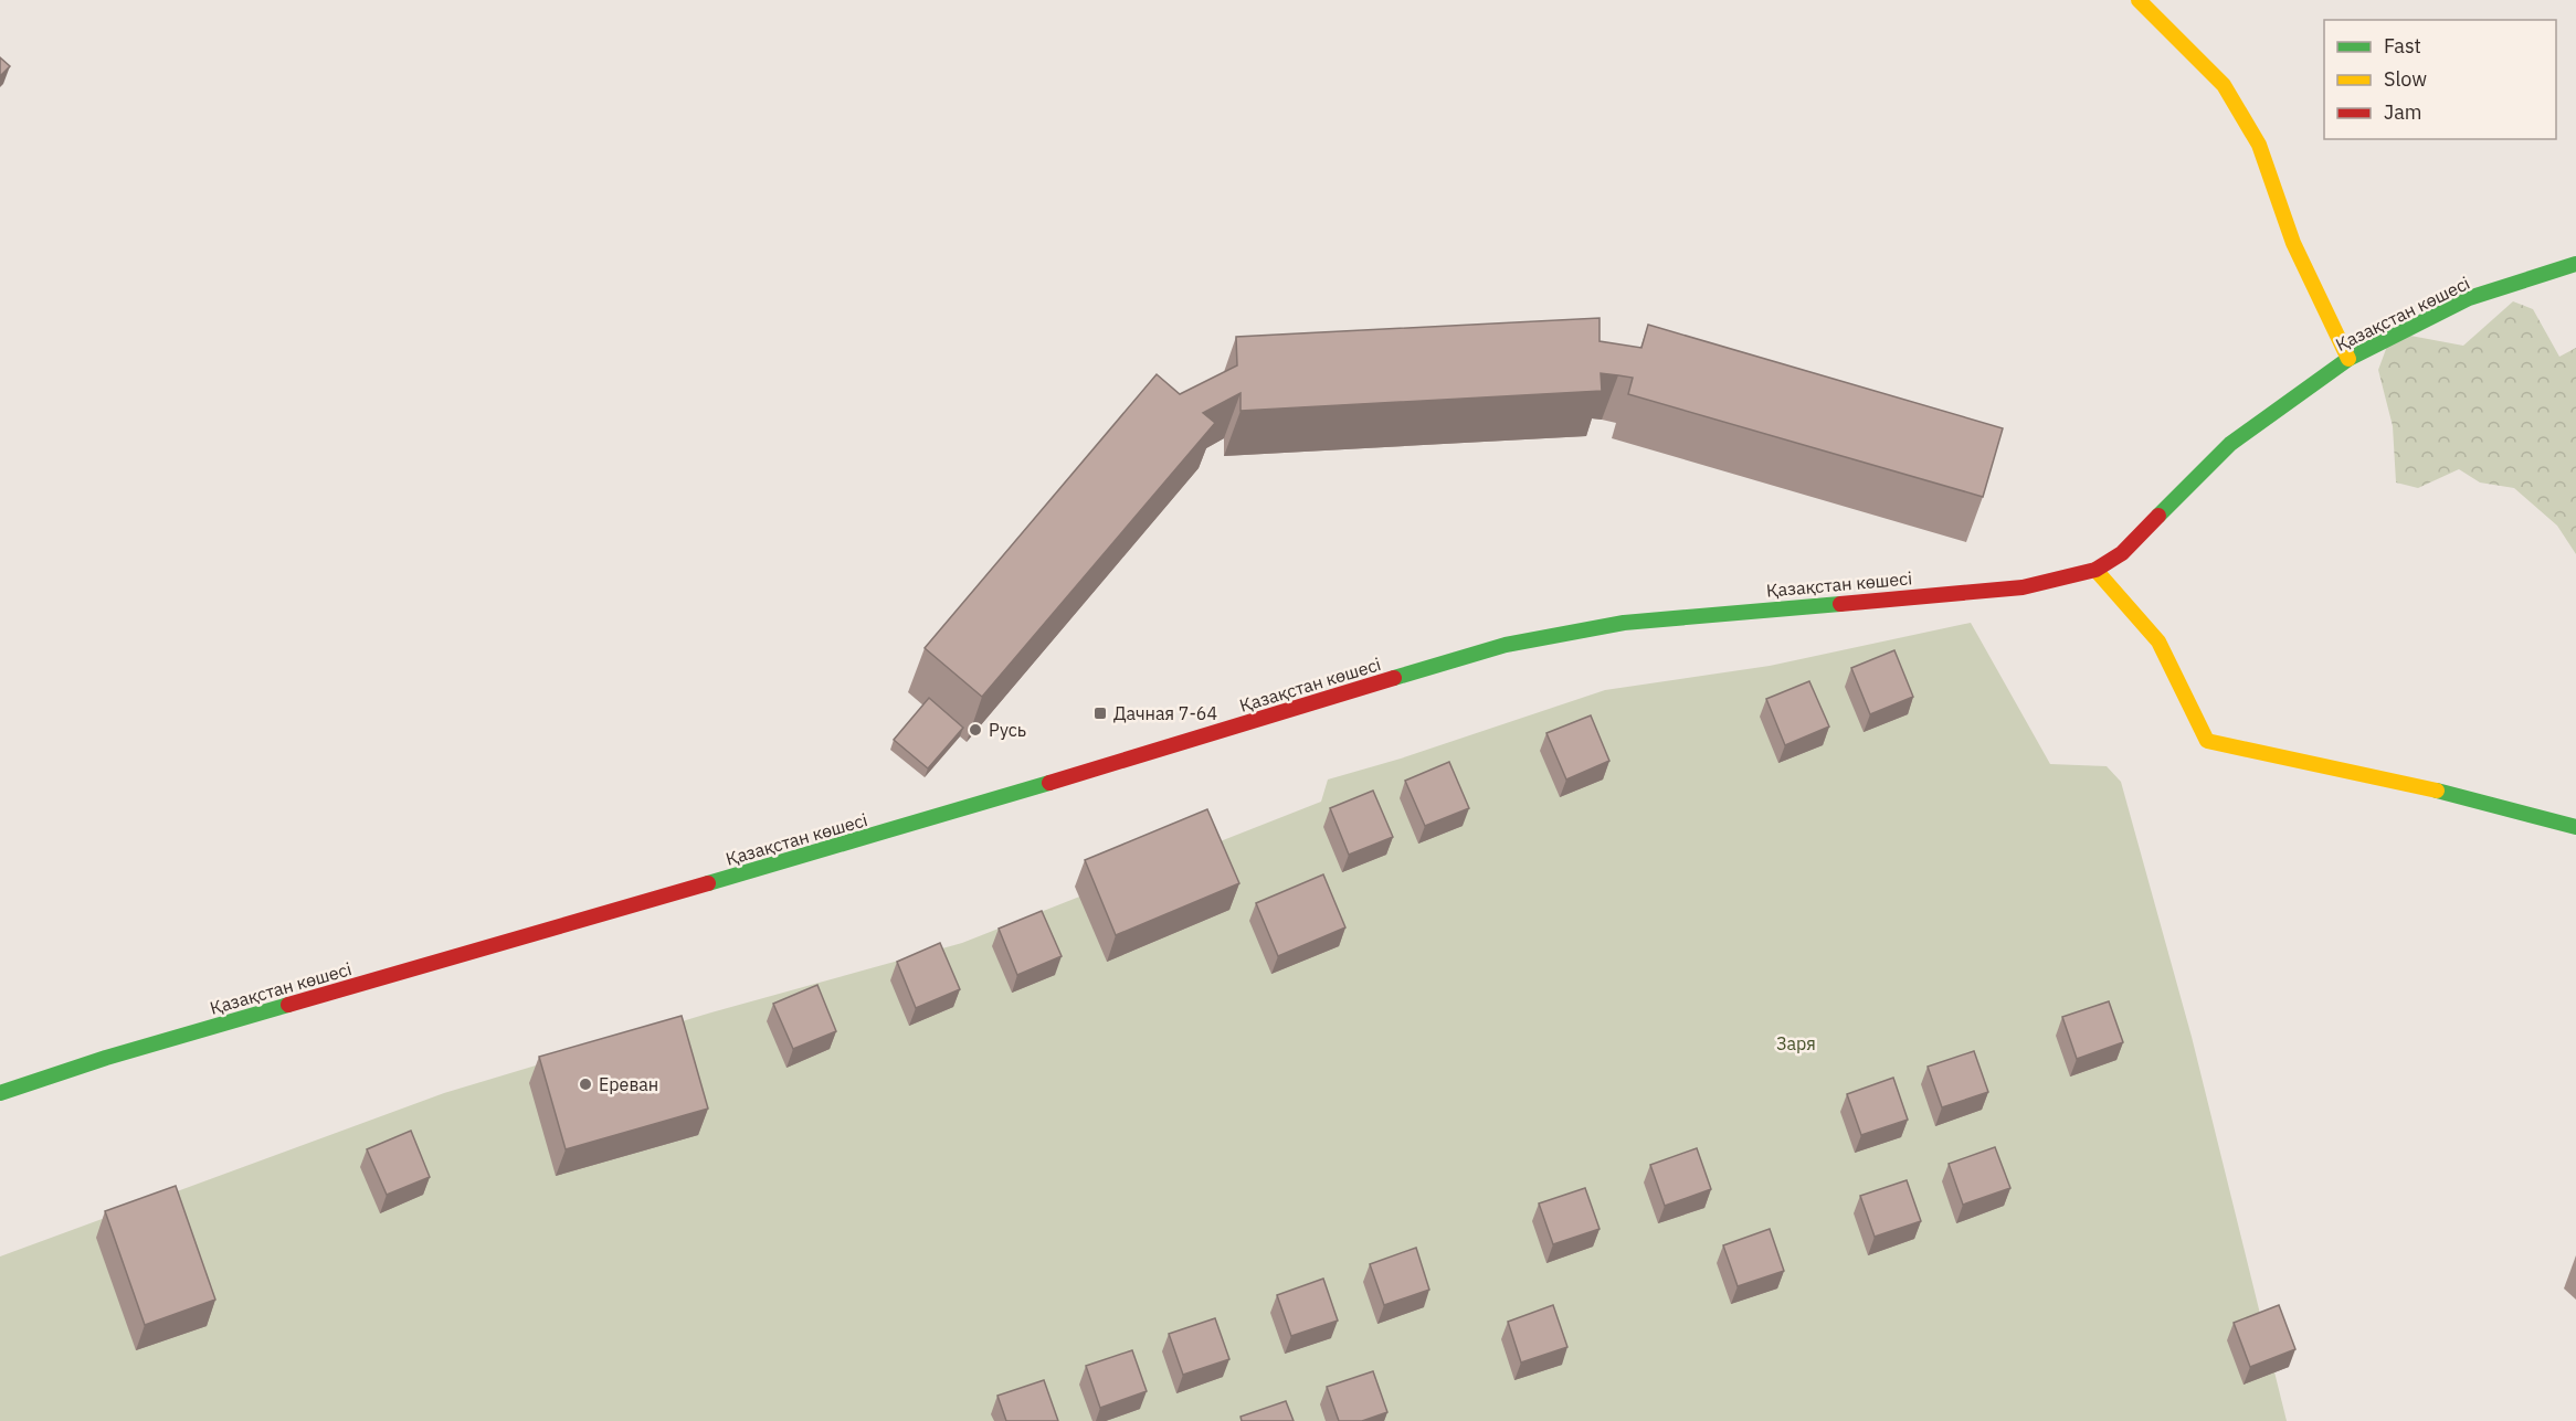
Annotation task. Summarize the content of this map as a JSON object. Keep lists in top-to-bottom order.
{
  "streets": {
    "street": ["Қазақстан көшесі"]
  },
  "parks": ["Заря"],
  "places": {
    "transit": ["Дачная 7-64"],
    "other": ["Русь", "Ереван"]
  },
  "legend": ["Fast", "Slow", "Jam"]
}
